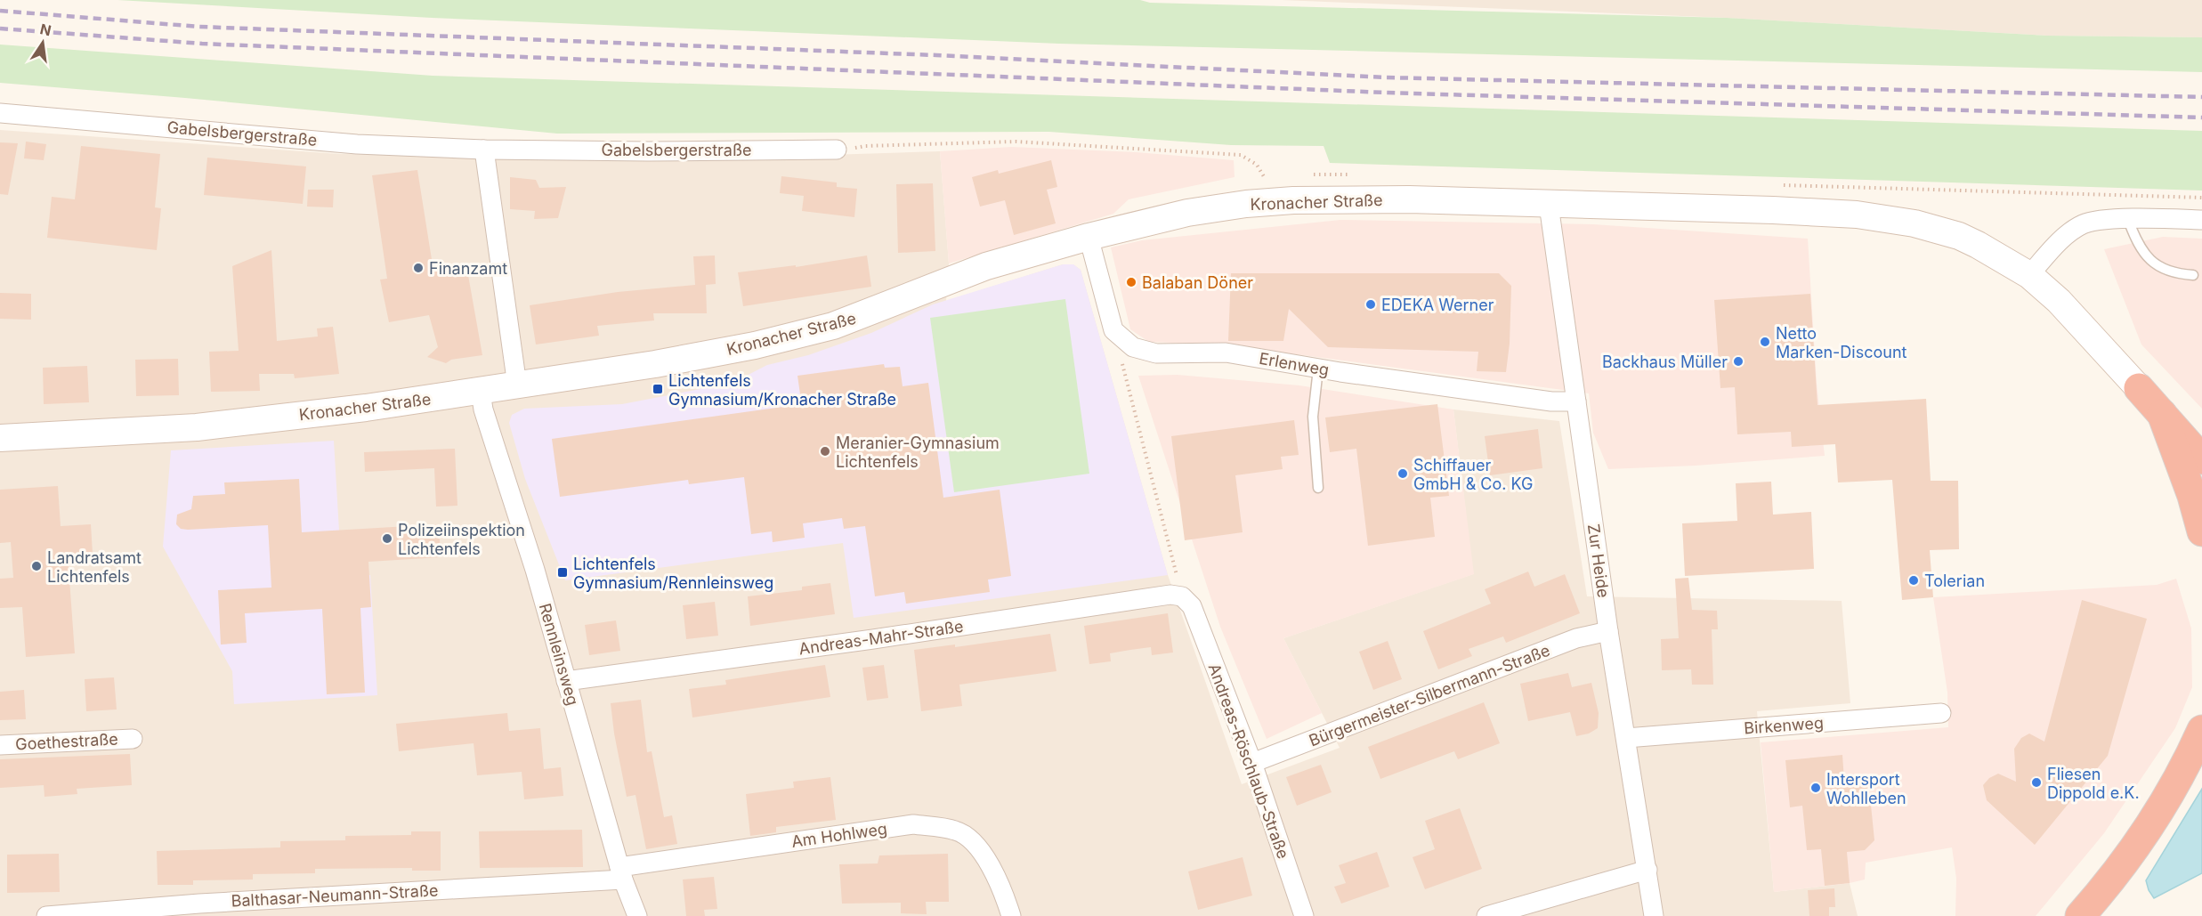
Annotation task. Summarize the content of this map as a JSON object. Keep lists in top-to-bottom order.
{
  "streets": {
    "street": [
      "Gabelsbergerstraße",
      "Kronacher Straße",
      "Erlenweg",
      "Zur Heide",
      "Andreas-Mahr-Straße",
      "Rennleinsweg",
      "Bürgermeister-Silbermann-Straße",
      "Birkenweg",
      "Goethestraße",
      "Andreas-Röschlaub-Straße",
      "Am Hohlweg",
      "Balthasar-Neumann-Straße"
    ]
  },
  "crossings": [
    ["Kronacher Straße", "Zur Heide"],
    ["Kronacher Straße", "Rennleinsweg"],
    ["Erlenweg", "Zur Heide"],
    ["Zur Heide", "Bürgermeister-Silbermann-Straße"],
    ["Zur Heide", "Birkenweg"],
    ["Andreas-Mahr-Straße", "Rennleinsweg"],
    ["Andreas-Mahr-Straße", "Andreas-Röschlaub-Straße"],
    ["Rennleinsweg", "Am Hohlweg"],
    ["Rennleinsweg", "Balthasar-Neumann-Straße"],
    ["Bürgermeister-Silbermann-Straße", "Andreas-Röschlaub-Straße"],
    ["Am Hohlweg", "Balthasar-Neumann-Straße"]
  ],
  "places": {
    "other": [
      "Finanzamt",
      "Balaban Döner",
      "EDEKA Werner",
      "Netto Marken-Discount",
      "Backhaus Müller",
      "Meranier-Gymnasium Lichtenfels",
      "Schiffauer GmbH & Co. KG",
      "Polizeiinspektion Lichtenfels",
      "Landratsamt Lichtenfels",
      "Tolerian",
      "Fliesen Dippold e.K.",
      "Intersport Wohlleben"
    ],
    "transit": ["Lichtenfels Gymnasium/Kronacher Straße", "Lichtenfels Gymnasium/Rennleinsweg"]
  },
  "north": "top"
}
